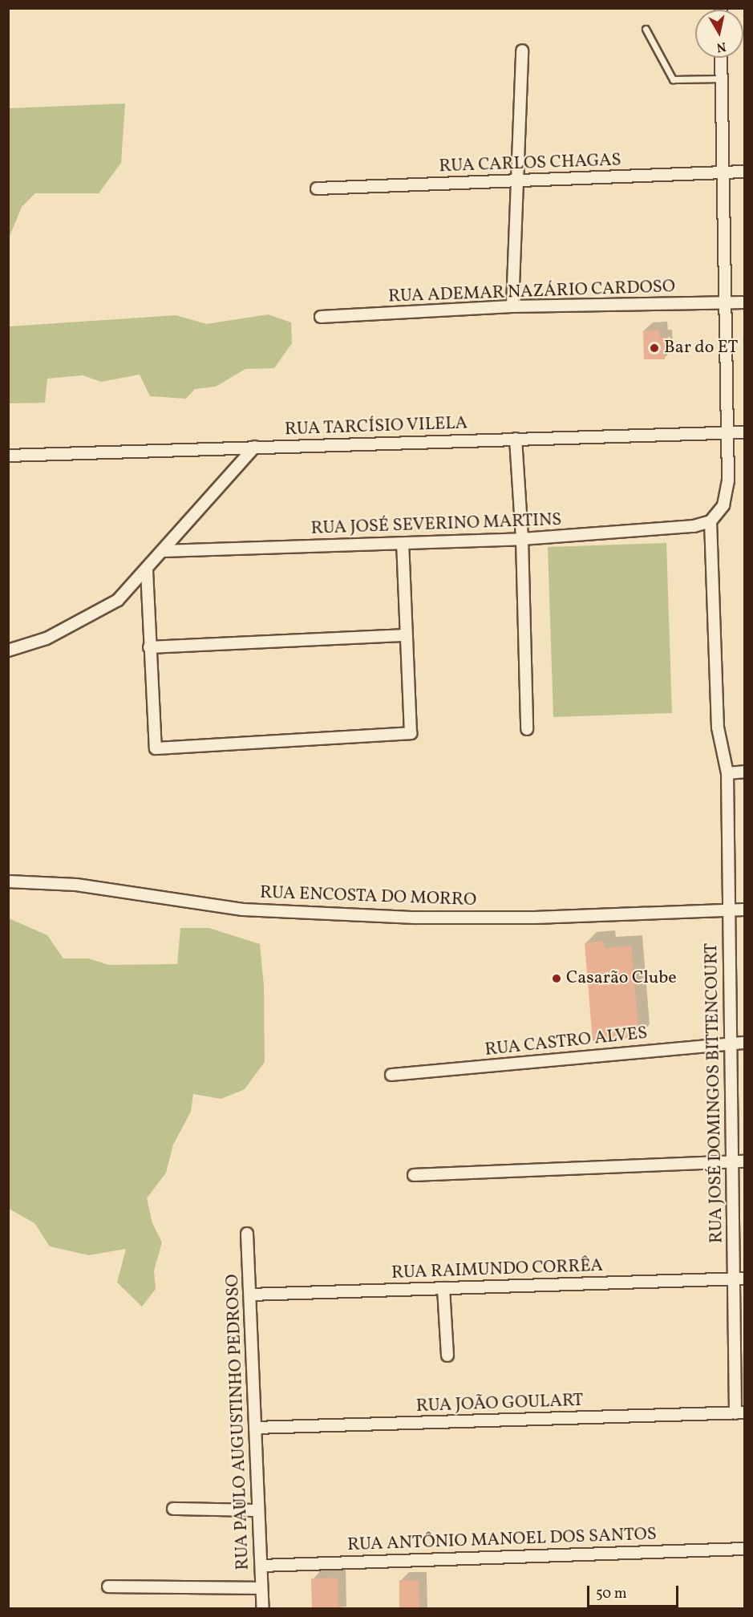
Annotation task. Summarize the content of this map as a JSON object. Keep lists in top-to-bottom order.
{
  "streets": {
    "street": [
      "RUA CARLOS CHAGAS",
      "RUA ADEMAR NAZÁRIO CARDOSO",
      "RUA TARCÍSIO VILELA",
      "RUA JOSÉ SEVERINO MARTINS",
      "RUA ENCOSTA DO MORRO",
      "RUA CASTRO ALVES",
      "RUA JOSÉ DOMINGOS BITTENCOURT",
      "RUA RAIMUNDO CORRÊA",
      "RUA JOÃO GOULART",
      "RUA PAULO AUGUSTINHO PEDROSO",
      "RUA ANTÔNIO MANOEL DOS SANTOS"
    ]
  },
  "crossings": [
    ["RUA JOSÉ SEVERINO MARTINS", "RUA JOSÉ DOMINGOS BITTENCOURT"],
    ["RUA ENCOSTA DO MORRO", "RUA JOSÉ DOMINGOS BITTENCOURT"],
    ["RUA CASTRO ALVES", "RUA JOSÉ DOMINGOS BITTENCOURT"],
    ["RUA JOSÉ DOMINGOS BITTENCOURT", "RUA RAIMUNDO CORRÊA"],
    ["RUA JOSÉ DOMINGOS BITTENCOURT", "RUA JOÃO GOULART"],
    ["RUA RAIMUNDO CORRÊA", "RUA PAULO AUGUSTINHO PEDROSO"],
    ["RUA JOÃO GOULART", "RUA PAULO AUGUSTINHO PEDROSO"],
    ["RUA PAULO AUGUSTINHO PEDROSO", "RUA ANTÔNIO MANOEL DOS SANTOS"]
  ],
  "places": ["Bar do ET", "Casarão Clube"],
  "scale_bar": "50 m",
  "north": "bottom"
}
